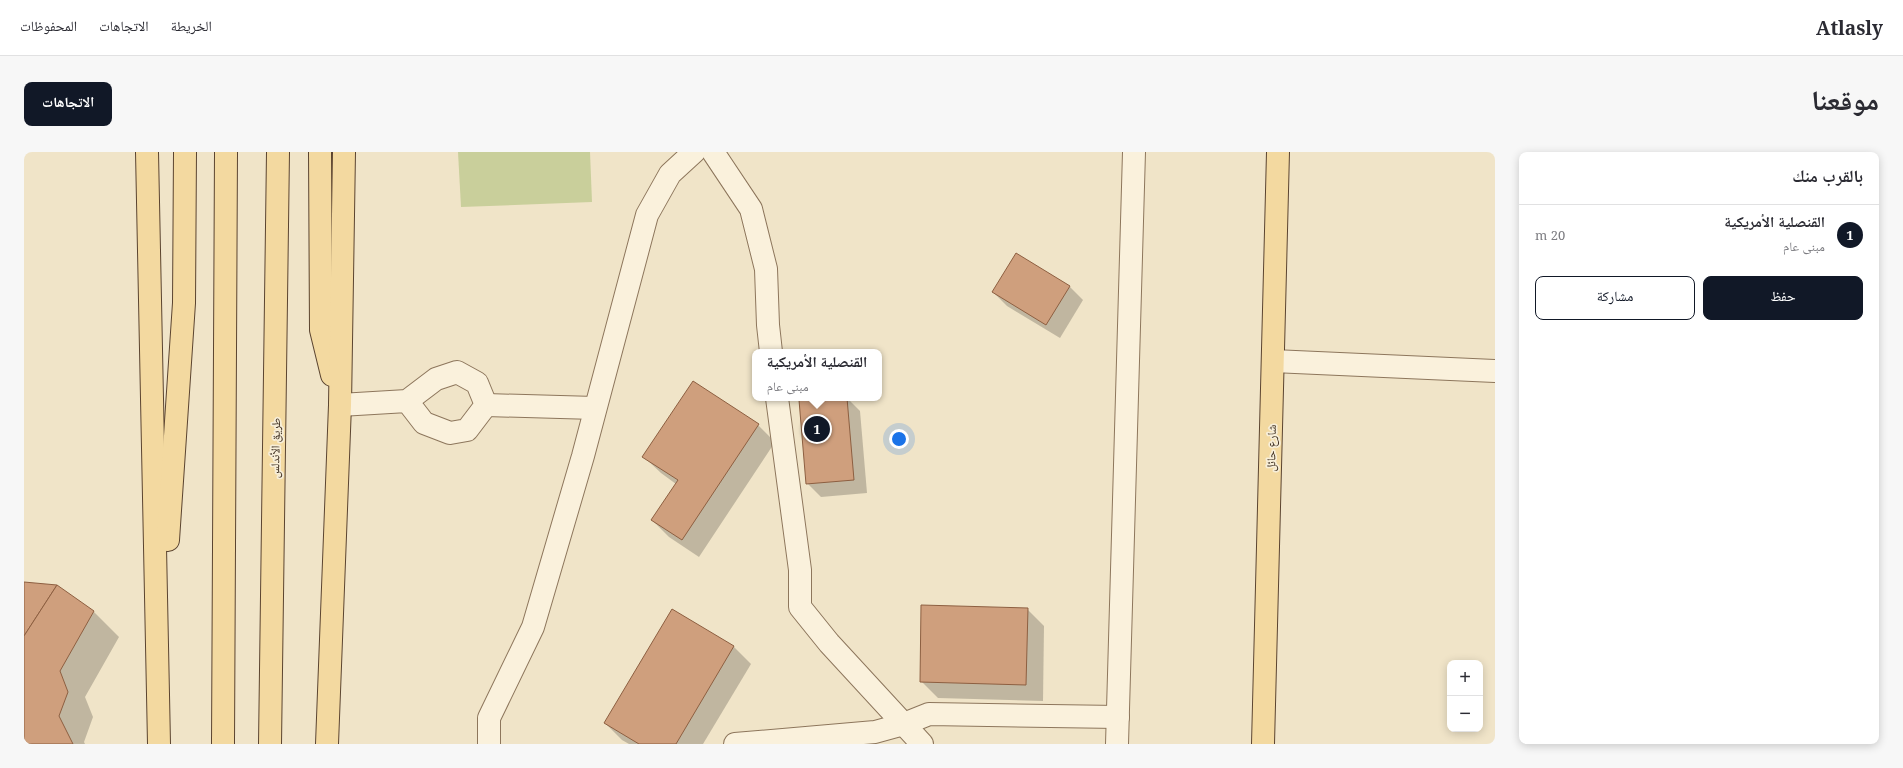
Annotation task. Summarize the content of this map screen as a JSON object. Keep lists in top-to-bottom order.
{
  "streets": {
    "main road": ["طريق الأندلس", "شارع حائل"]
  },
  "page": {
    "header": "Atlasly",
    "nav": ["الخريطة", "الاتجاهات", "المحفوظات"],
    "title": "موقعنا",
    "buttons": [
      "الاتجاهات",
      ["حفظ", "مشاركة"]
    ],
    "heading": "بالقرب منك",
    "list": [
      {
        "mark": "1",
        "name": "القنصلية الأمريكية",
        "note": "مبنى عام",
        "value": "20 m"
      }
    ],
    "popup": ["القنصلية الأمريكية", "مبنى عام"],
    "pins": "1",
    "map_buttons": ["+", "−"]
  }
}
